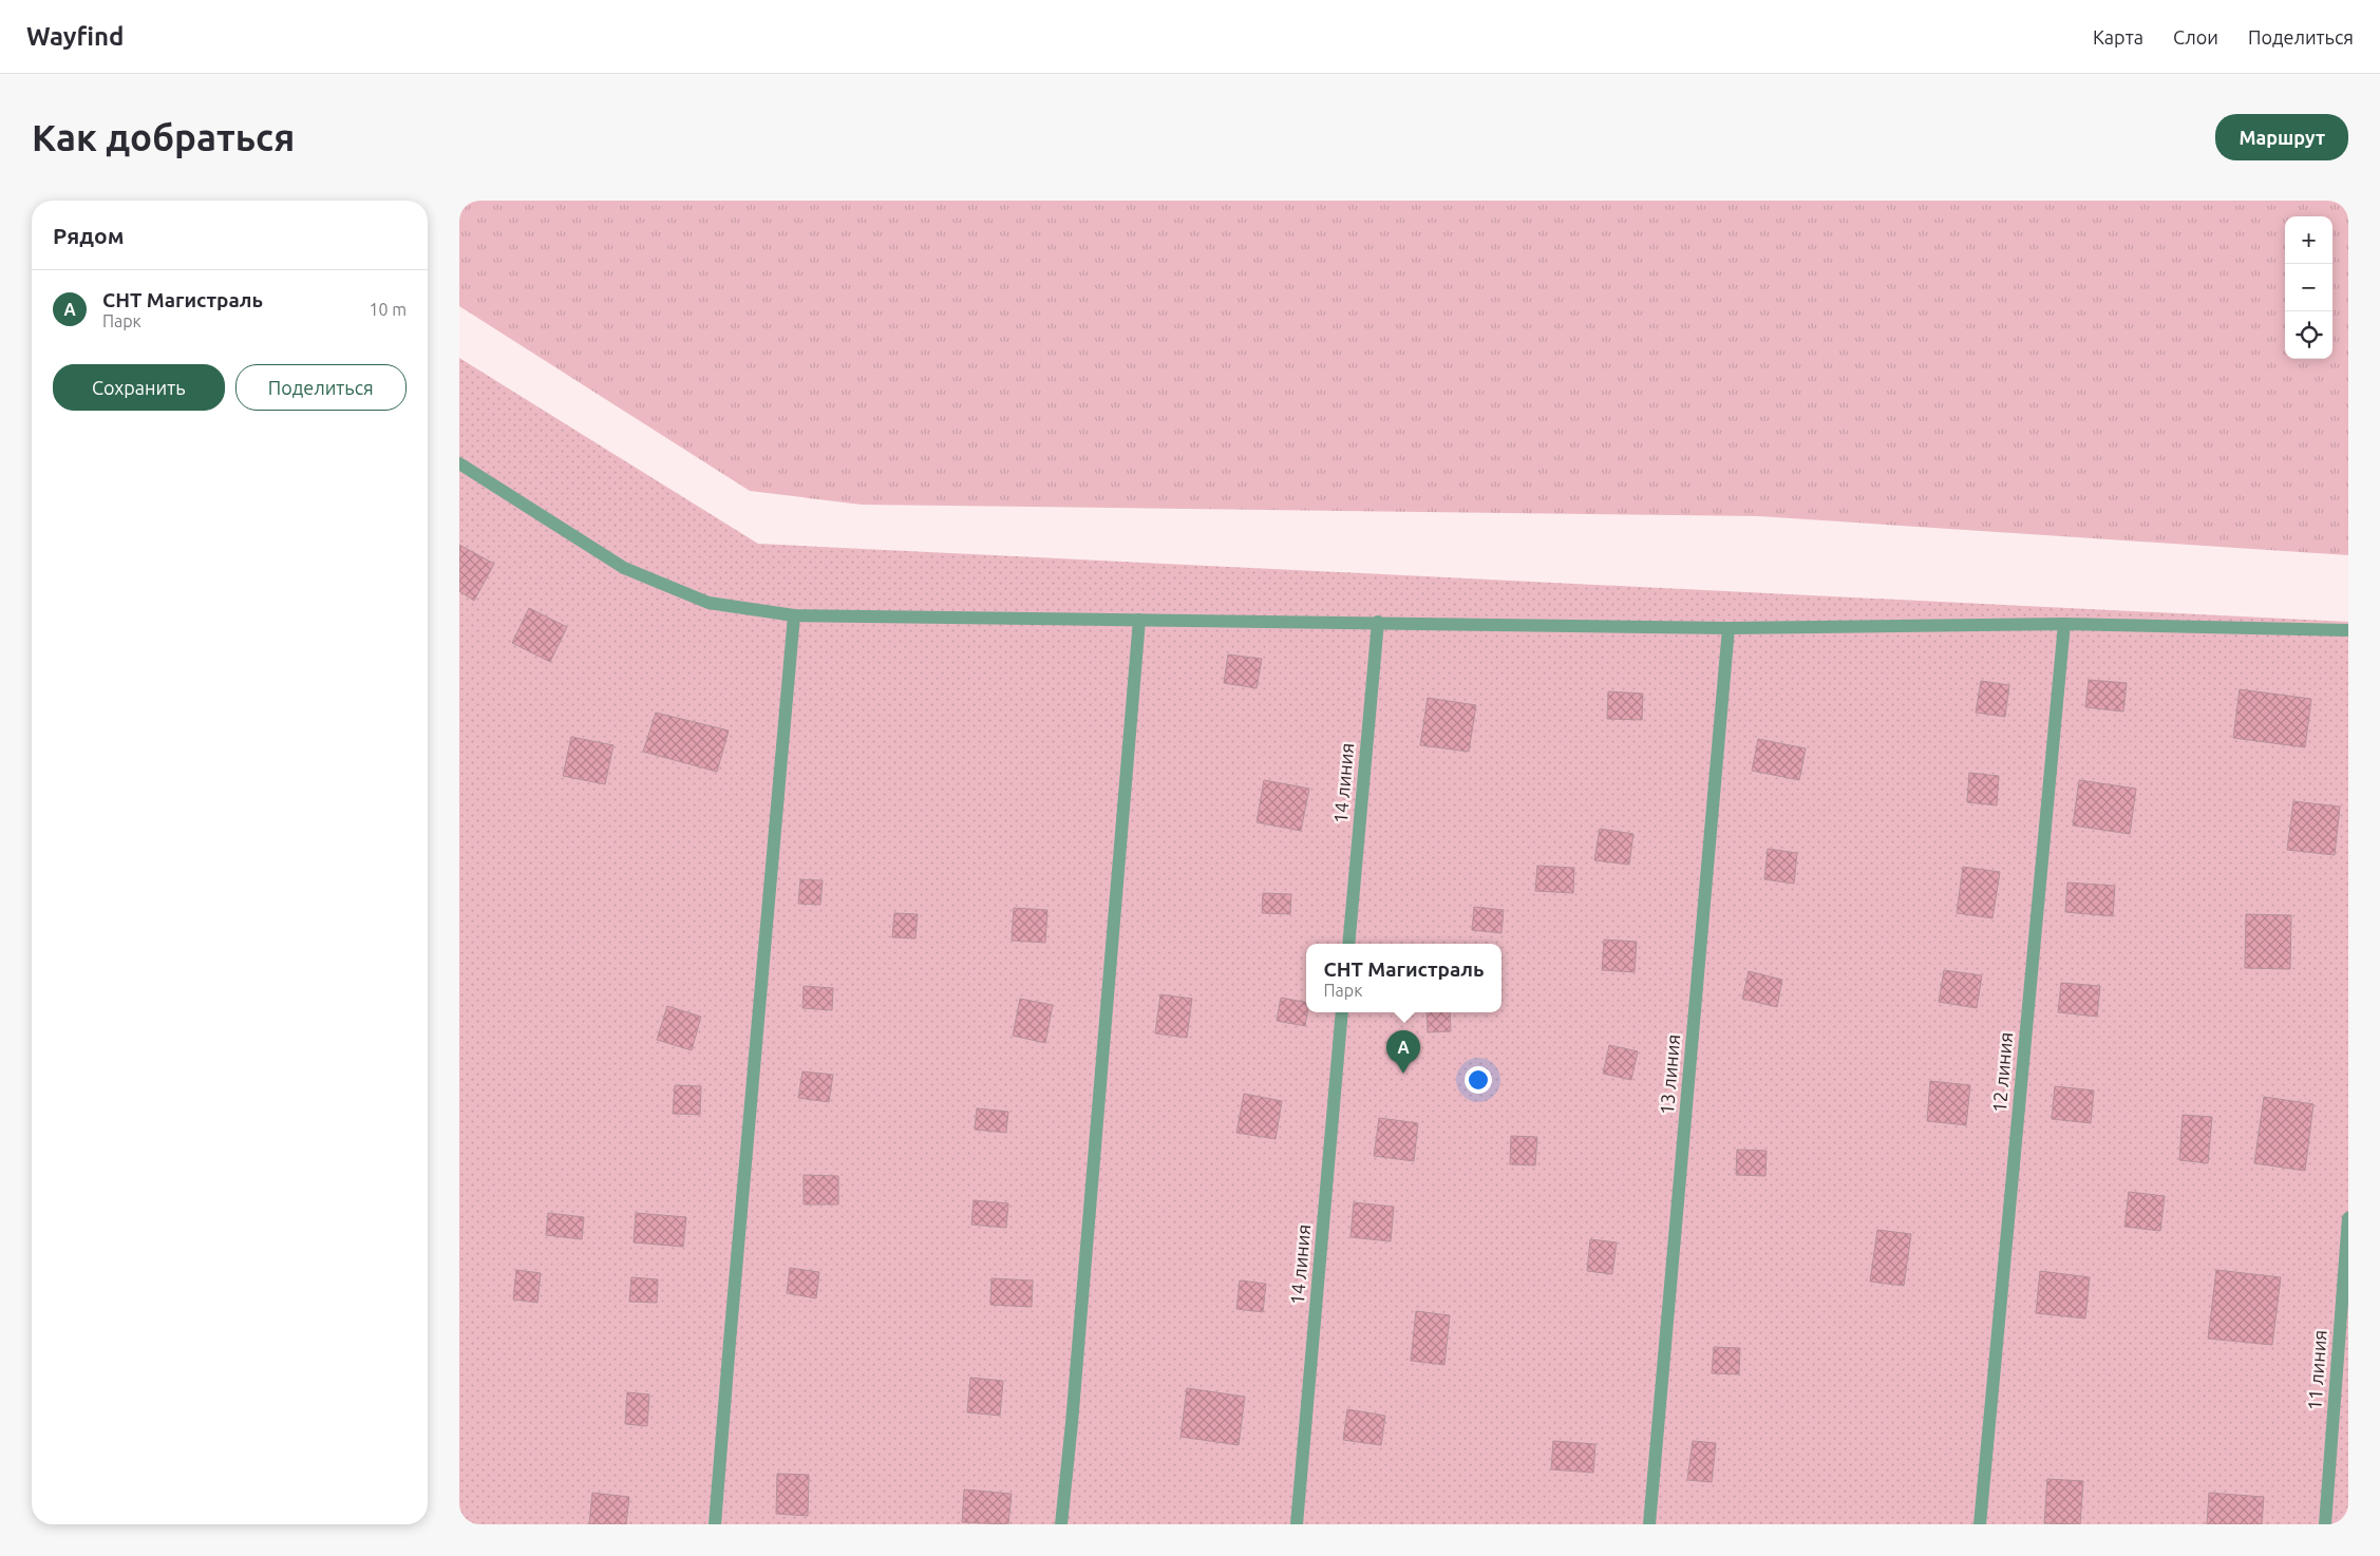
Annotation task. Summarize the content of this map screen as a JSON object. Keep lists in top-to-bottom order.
{
  "streets": {
    "street": [
      "14 линия",
      "12 линия",
      "13 линия",
      "11 линия"
    ]
  },
  "page": {
    "header": "Wayfind",
    "nav": ["Карта", "Слои", "Поделиться"],
    "buttons": [
      "Маршрут",
      ["Сохранить", "Поделиться"]
    ],
    "title": "Как добраться",
    "heading": "Рядом",
    "map_buttons": ["+", "−"],
    "list": [
      {
        "mark": "A",
        "name": "СНТ Магистраль",
        "note": "Парк",
        "value": "10 m"
      }
    ],
    "popup": ["СНТ Магистраль", "Парк"],
    "pins": "A"
  }
}
